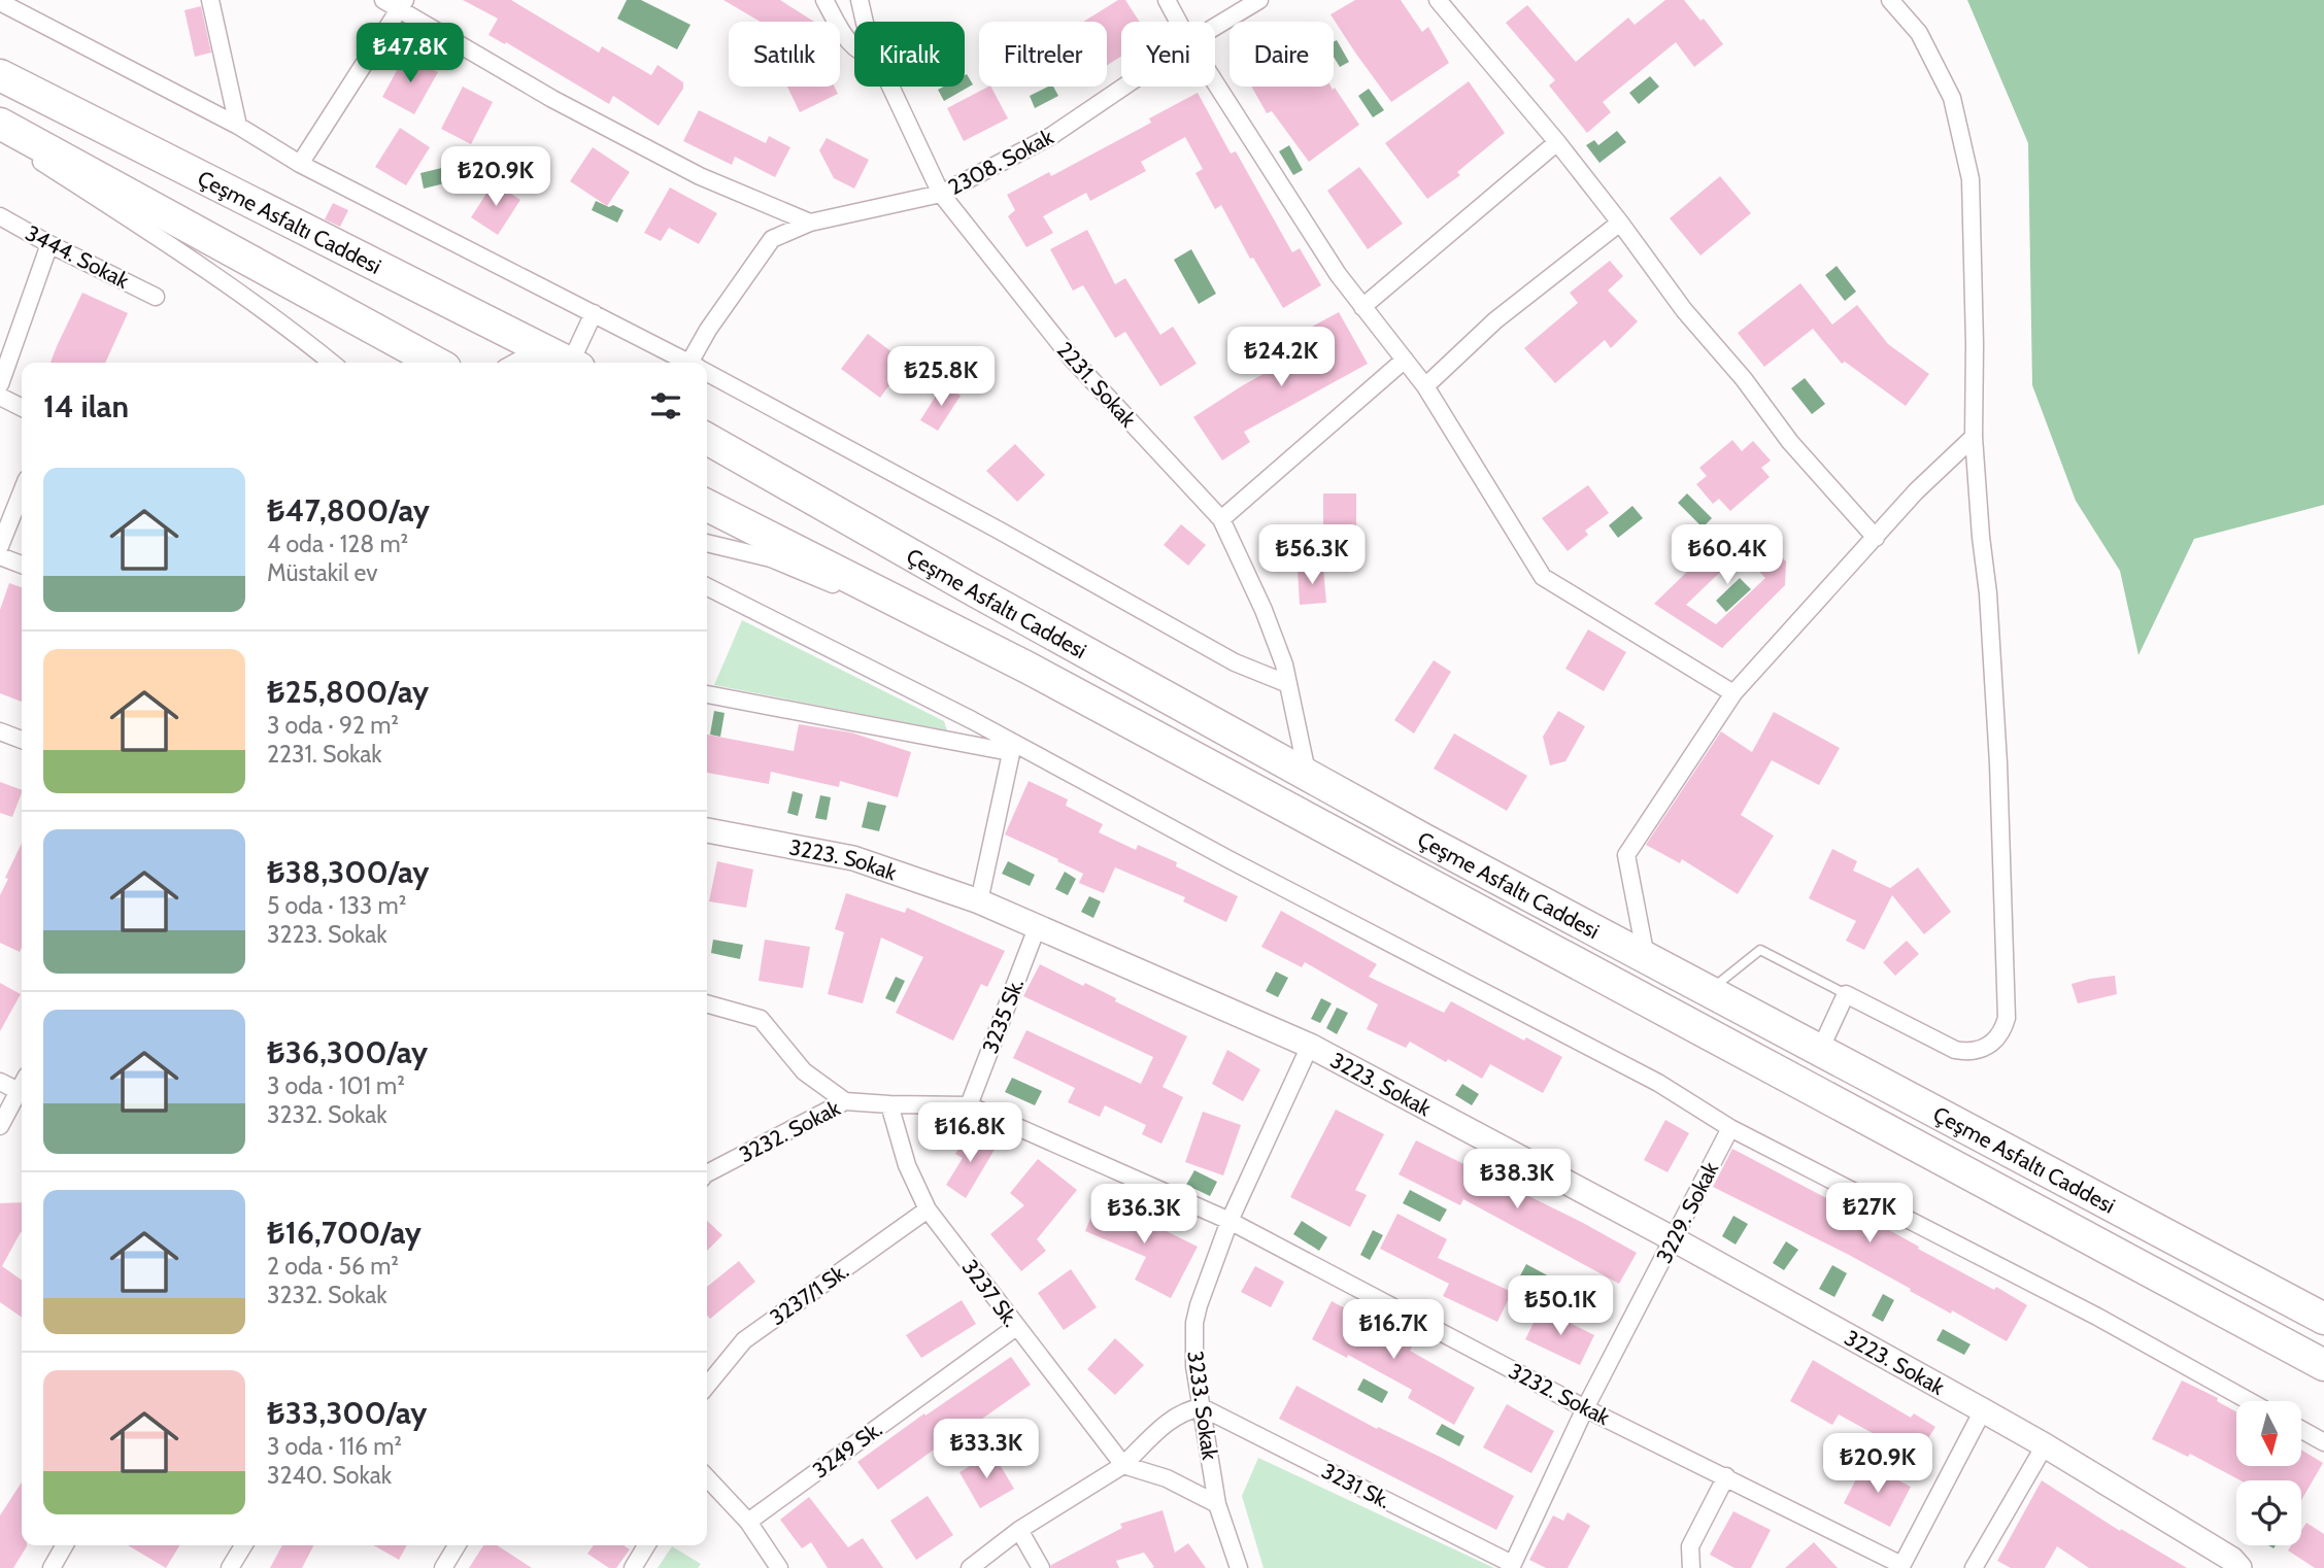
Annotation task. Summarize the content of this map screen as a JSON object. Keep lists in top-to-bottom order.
{
  "streets": {
    "highway": ["Çeşme Asfaltı Caddesi"],
    "street": [
      "2308. Sokak",
      "3444. Sokak",
      "2231. Sokak",
      "3223. Sokak",
      "3235 Sk.",
      "3232. Sokak",
      "3229. Sokak",
      "3237 Sk.",
      "3237/1 Sk.",
      "3233. Sokak",
      "3249 Sk.",
      "3231 Sk."
    ]
  },
  "crossings": [
    ["2308. Sokak", "2231. Sokak"],
    ["Çeşme Asfaltı Caddesi", "2231. Sokak"],
    ["3223. Sokak", "3235 Sk."],
    ["3223. Sokak", "3229. Sokak"],
    ["3223. Sokak", "3233. Sokak"],
    ["3235 Sk.", "3232. Sokak"],
    ["3232. Sokak", "3229. Sokak"],
    ["3232. Sokak", "3237 Sk."],
    ["3232. Sokak", "3233. Sokak"],
    ["3229. Sokak", "3231 Sk."],
    ["3237 Sk.", "3237/1 Sk."],
    ["3237 Sk.", "3249 Sk."],
    ["3233. Sokak", "3231 Sk."]
  ],
  "north": "bottom",
  "page": {
    "chip": [
      "Satılık",
      "Kiralık",
      "Filtreler",
      "Yeni",
      "Daire"
    ],
    "price": [
      "₺47.8K",
      "₺20.9K",
      "₺24.2K",
      "₺25.8K",
      "₺56.3K",
      "₺60.4K",
      "₺16.8K",
      "₺38.3K",
      "₺27K",
      "₺36.3K",
      "₺50.1K",
      "₺16.7K",
      "₺33.3K",
      "₺20.9K"
    ],
    "heading": "14 ilan",
    "list": [
      {
        "name": "₺47,800/ay",
        "note": "4 oda · 128 m² · Müstakil ev"
      },
      {
        "name": "₺25,800/ay",
        "note": "3 oda · 92 m² · 2231. Sokak"
      },
      {
        "name": "₺38,300/ay",
        "note": "5 oda · 133 m² · 3223. Sokak"
      },
      {
        "name": "₺36,300/ay",
        "note": "3 oda · 101 m² · 3232. Sokak"
      },
      {
        "name": "₺16,700/ay",
        "note": "2 oda · 56 m² · 3232. Sokak"
      },
      {
        "name": "₺33,300/ay",
        "note": "3 oda · 116 m² · 3240. Sokak"
      }
    ]
  }
}
